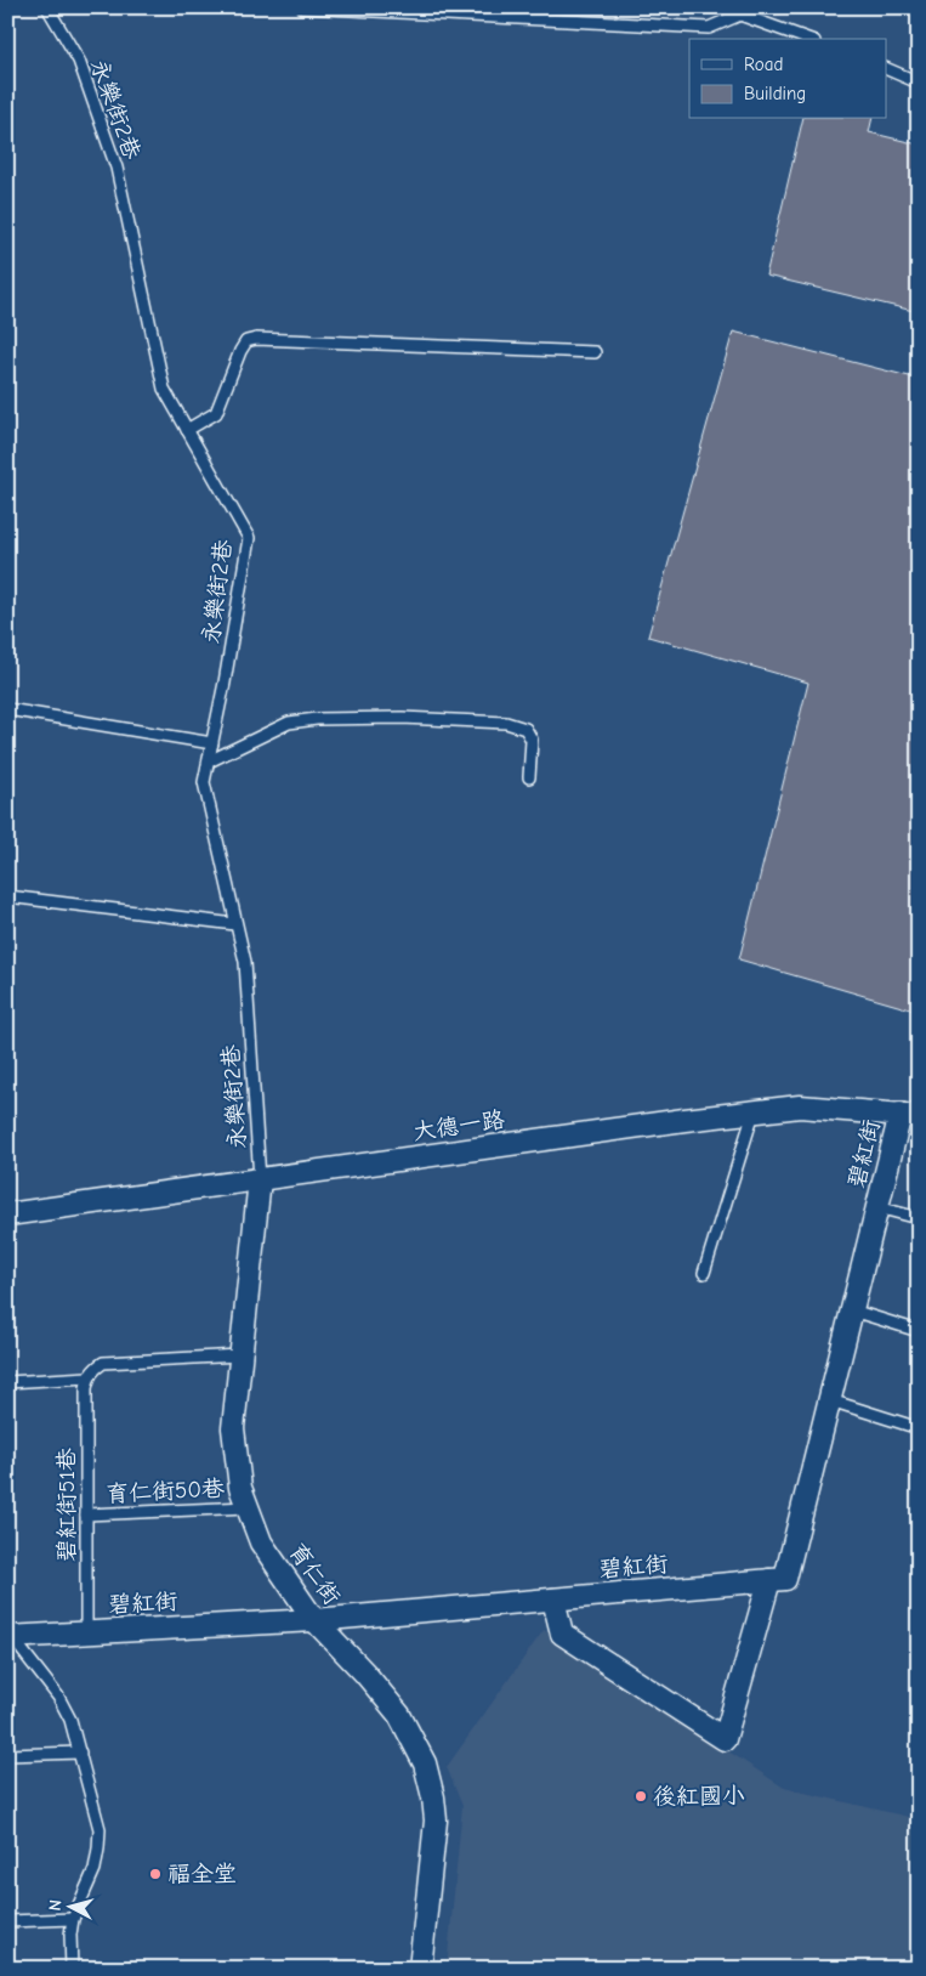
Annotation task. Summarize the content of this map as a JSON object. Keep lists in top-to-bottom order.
{
  "streets": {
    "street": ["大德一路", "碧紅街", "育仁街"],
    "lane": ["永樂街2巷", "育仁街50巷", "碧紅街51巷"]
  },
  "crossings": [
    ["永樂街2巷", "大德一路"],
    ["永樂街2巷", "育仁街"],
    ["大德一路", "碧紅街"],
    ["大德一路", "育仁街"],
    ["碧紅街", "碧紅街51巷"],
    ["碧紅街", "育仁街"],
    ["育仁街50巷", "碧紅街51巷"],
    ["育仁街50巷", "育仁街"]
  ],
  "places": ["後紅國小", "福全堂"],
  "legend": ["Road", "Building"],
  "north": "left"
}
